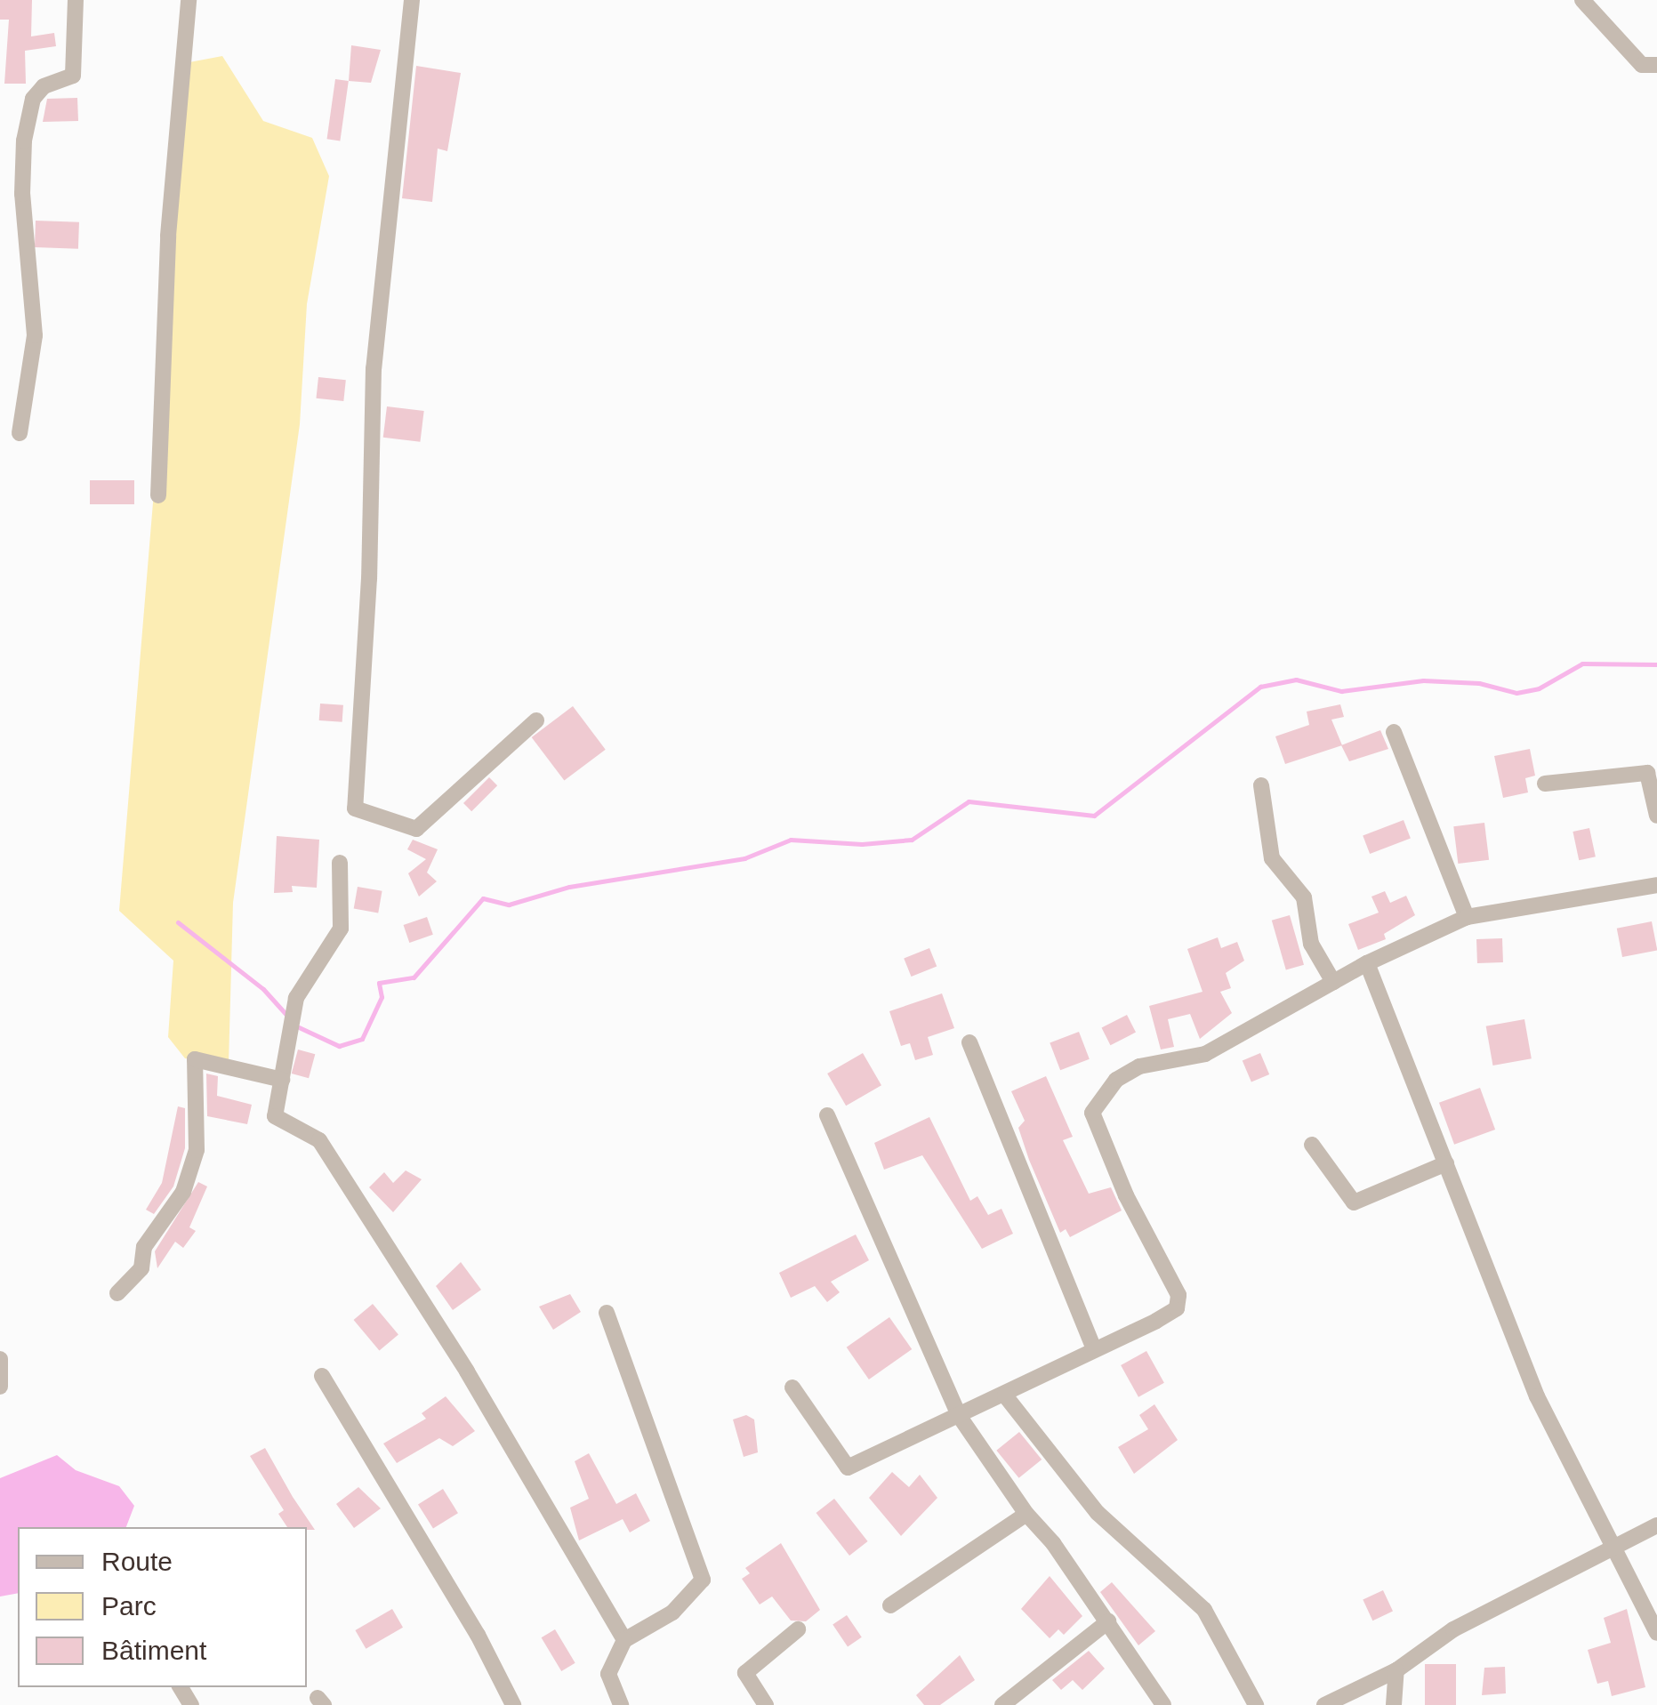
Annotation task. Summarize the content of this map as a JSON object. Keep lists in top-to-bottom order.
{
  "legend": ["Route", "Parc", "Bâtiment"]
}
